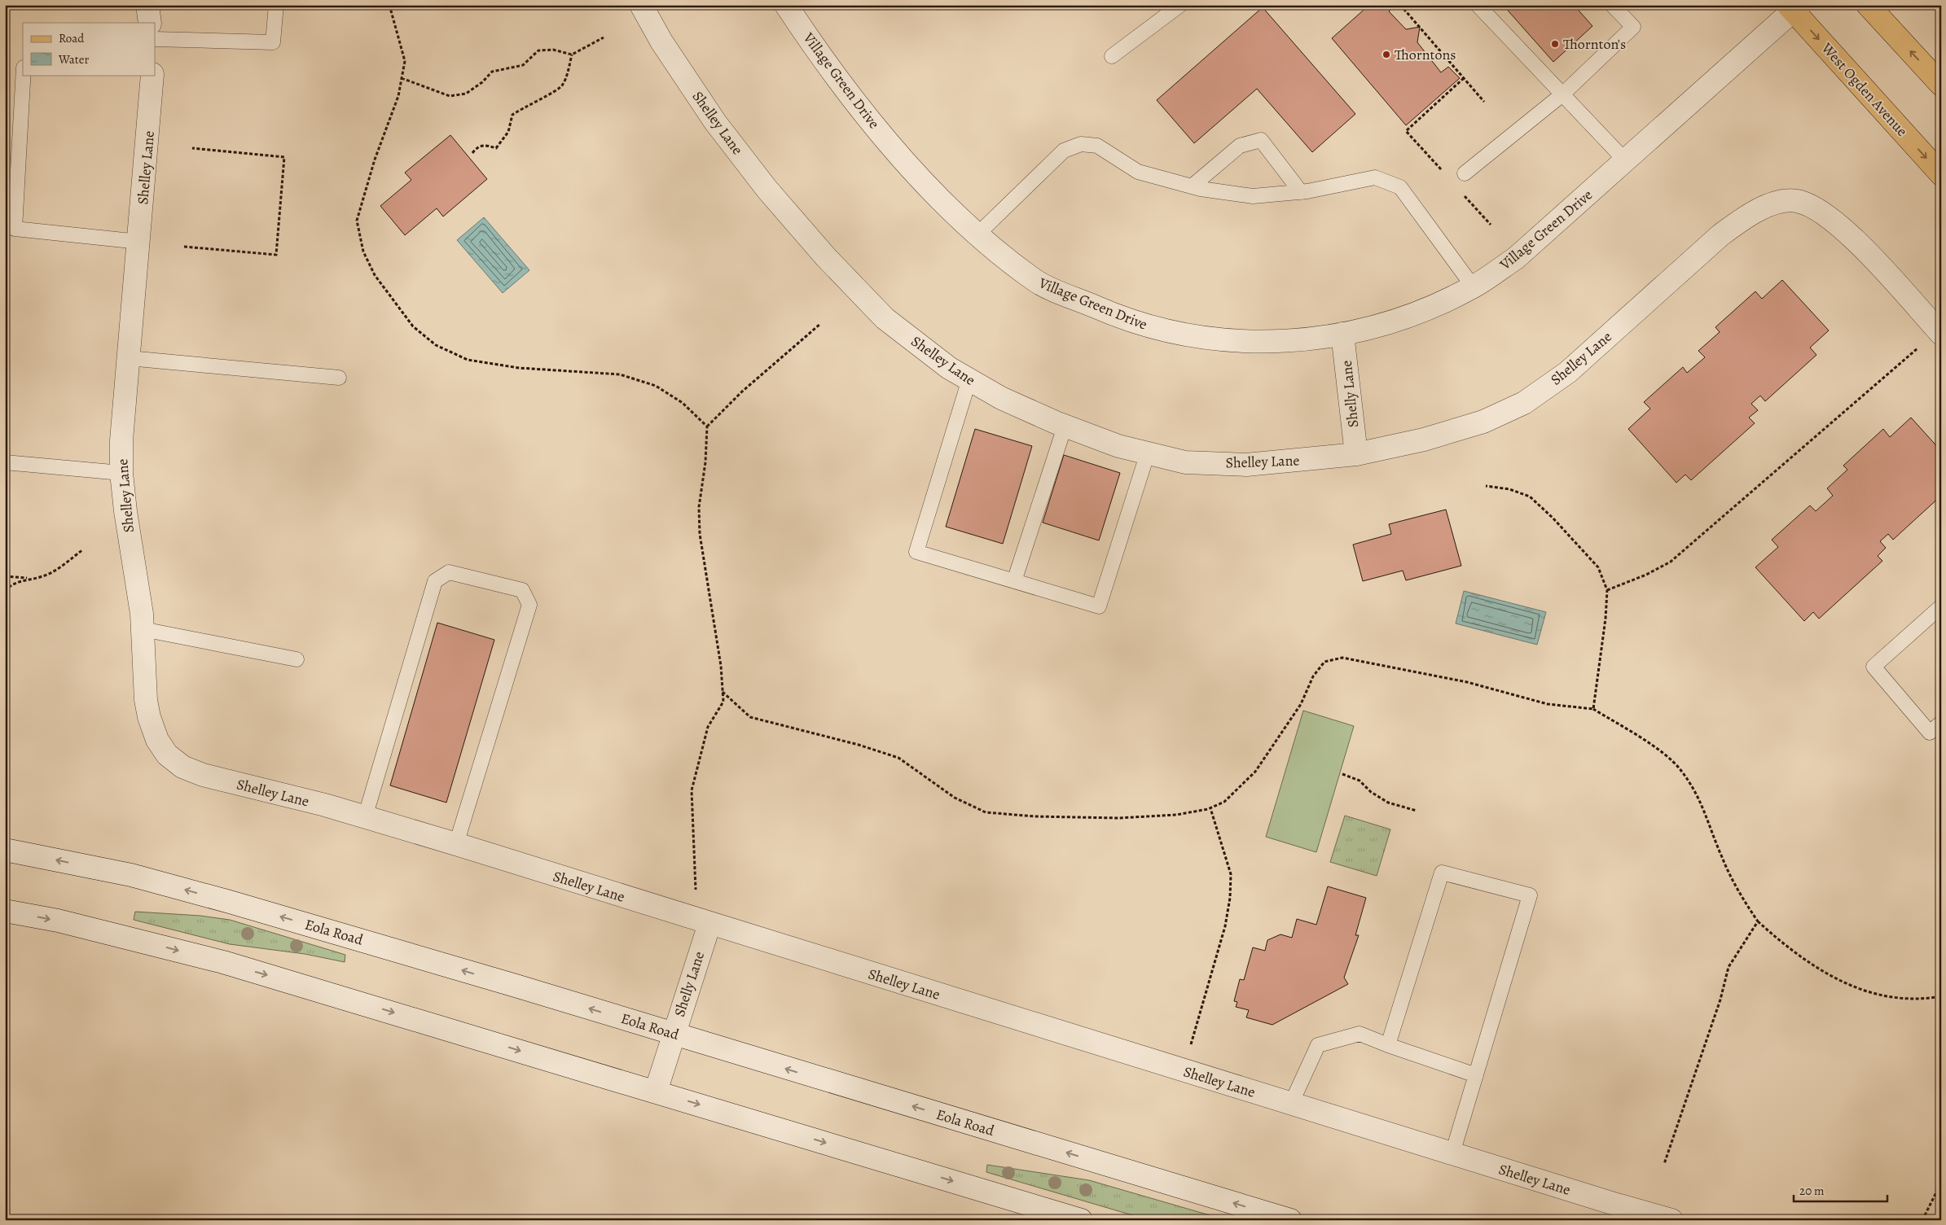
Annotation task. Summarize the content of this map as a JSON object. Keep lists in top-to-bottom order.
{
  "streets": {
    "main road": ["West Ogden Avenue"],
    "street": [
      "Village Green Drive",
      "Shelley Lane",
      "Shelly Lane",
      "Eola Road"
    ]
  },
  "crossings": [
    ["Village Green Drive", "West Ogden Avenue"],
    ["Village Green Drive", "Shelly Lane"],
    ["Shelley Lane", "Shelly Lane"],
    ["Shelly Lane", "Eola Road"]
  ],
  "places": ["Thornton's", "Thorntons"],
  "legend": ["Road", "Water"],
  "scale_bar": "20 m"
}
